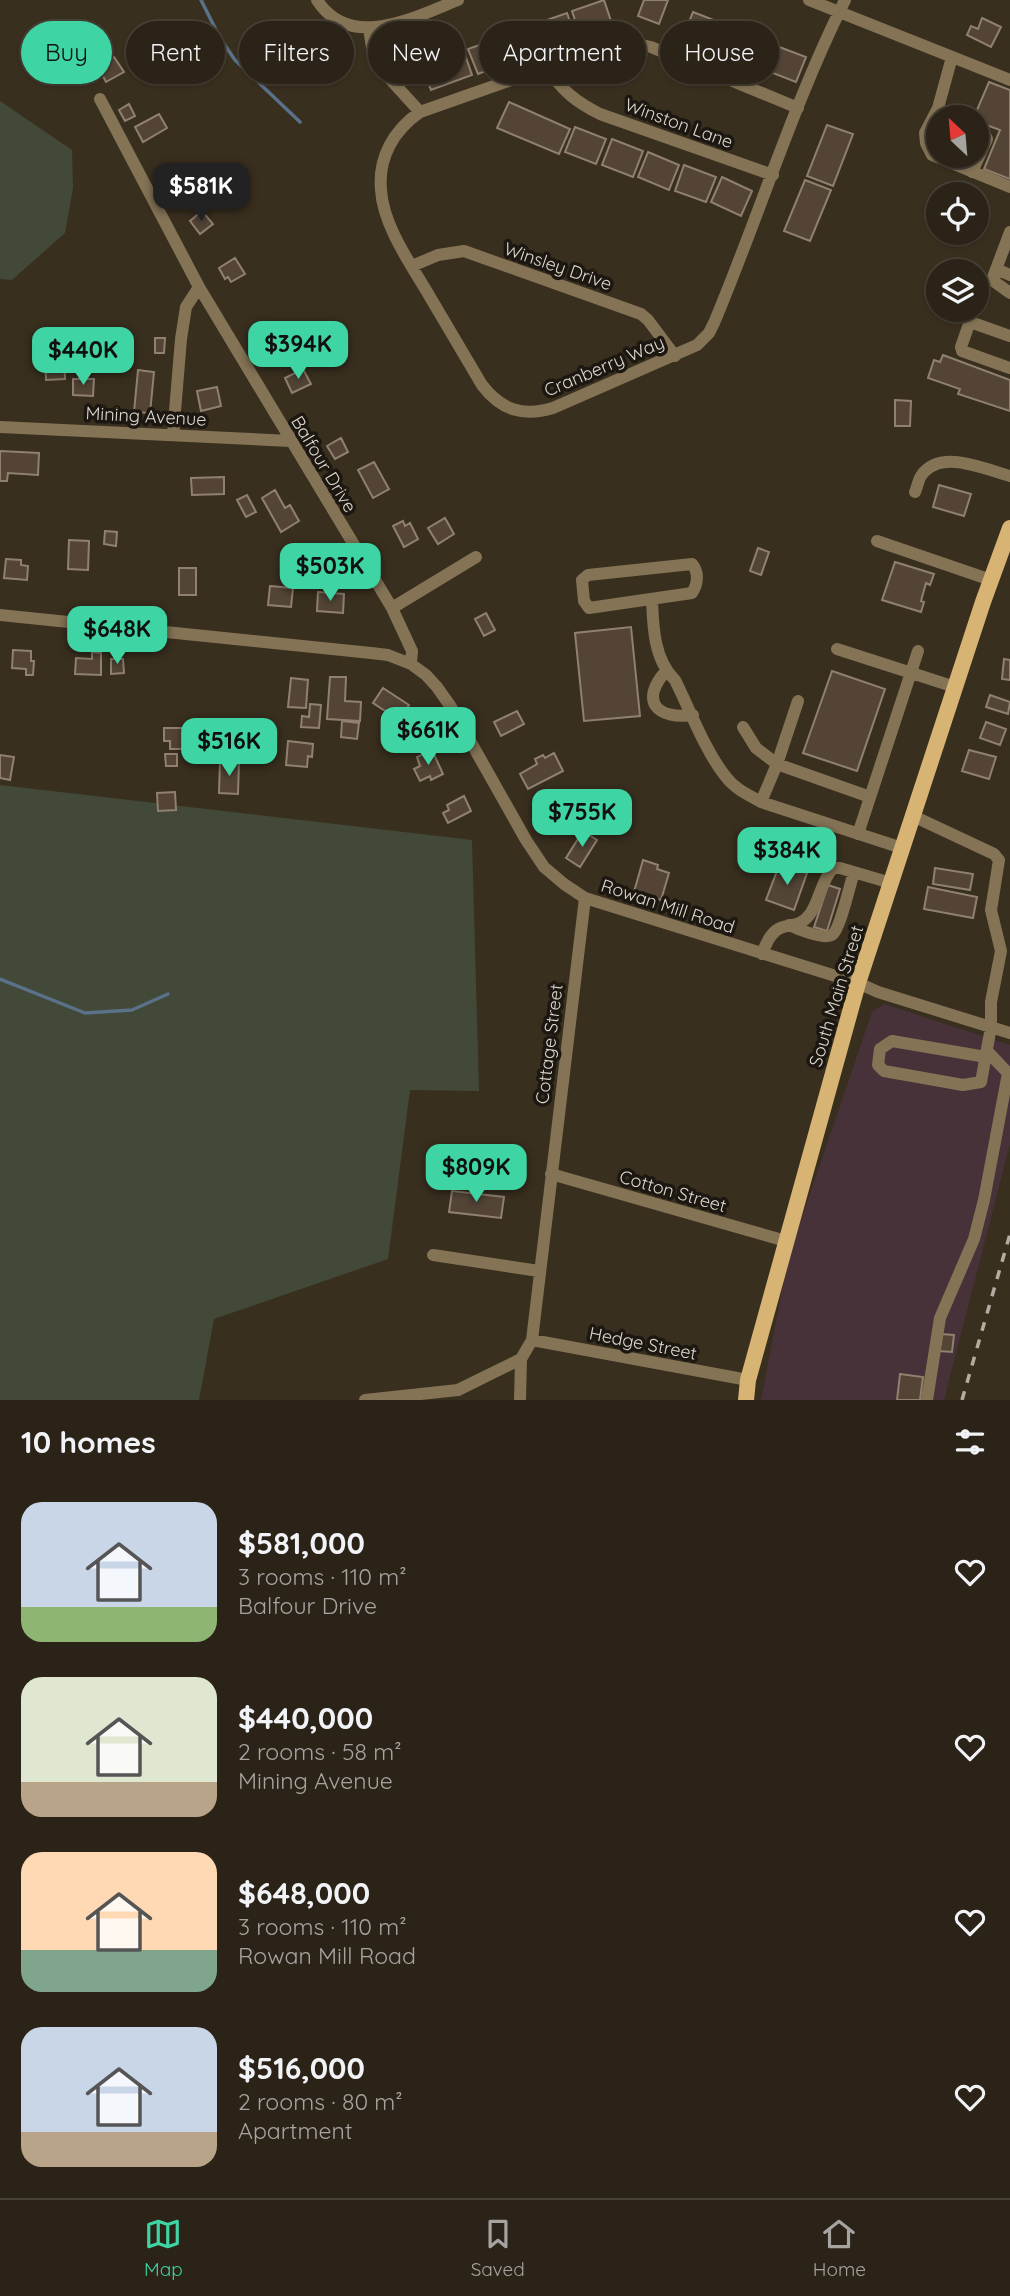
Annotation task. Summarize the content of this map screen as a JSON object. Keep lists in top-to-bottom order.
{
  "streets": {
    "main road": ["South Main Street"],
    "street": [
      "Winston Lane",
      "Winsley Drive",
      "Cranberry Way",
      "Mining Avenue",
      "Balfour Drive",
      "Rowan Mill Road",
      "Cottage Street",
      "Cotton Street",
      "Hedge Street"
    ]
  },
  "crossings": [
    ["Winston Lane", "Cranberry Way"],
    ["Winsley Drive", "Cranberry Way"],
    ["Mining Avenue", "Balfour Drive"],
    ["Balfour Drive", "Rowan Mill Road"],
    ["Rowan Mill Road", "South Main Street"],
    ["Rowan Mill Road", "Cottage Street"],
    ["South Main Street", "Cotton Street"],
    ["South Main Street", "Hedge Street"],
    ["Cottage Street", "Cotton Street"],
    ["Cottage Street", "Hedge Street"]
  ],
  "north": "top left",
  "page": {
    "chip": [
      "Buy",
      "Rent",
      "Filters",
      "New",
      "Apartment",
      "House"
    ],
    "price": [
      "$581K",
      "$394K",
      "$440K",
      "$503K",
      "$648K",
      "$661K",
      "$516K",
      "$755K",
      "$384K",
      "$809K"
    ],
    "heading": "10 homes",
    "list": [
      {
        "name": "$581,000",
        "note": "3 rooms · 110 m² · Balfour Drive"
      },
      {
        "name": "$440,000",
        "note": "2 rooms · 58 m² · Mining Avenue"
      },
      {
        "name": "$648,000",
        "note": "3 rooms · 110 m² · Rowan Mill Road"
      },
      {
        "name": "$516,000",
        "note": "2 rooms · 80 m² · Apartment"
      }
    ],
    "tabs": ["Map", "Saved", "Home"]
  }
}
